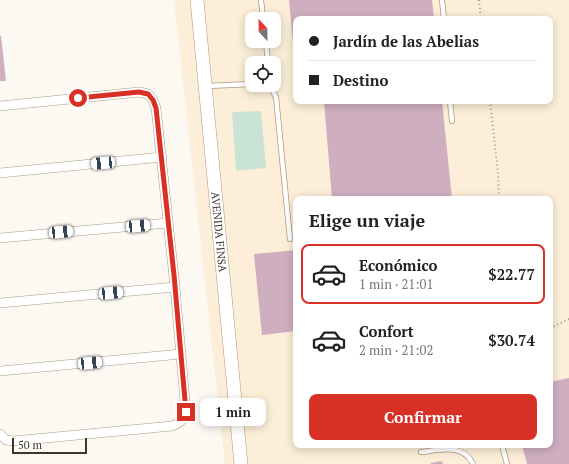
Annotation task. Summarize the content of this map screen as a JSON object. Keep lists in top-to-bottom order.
{
  "streets": {
    "street": ["AVENIDA FINSA"]
  },
  "scale_bar": "50 m",
  "north": "top",
  "page": {
    "banner": ["Jardín de las Abelias", "Destino"],
    "heading": "Elige un viaje",
    "list": [
      {
        "name": "Económico",
        "note": "1 min · 21:01",
        "value": "$22.77"
      },
      {
        "name": "Confort",
        "note": "2 min · 21:02",
        "value": "$30.74"
      }
    ],
    "buttons": "Confirmar",
    "bubble": "1 min",
    "scale": "50 m"
  }
}
